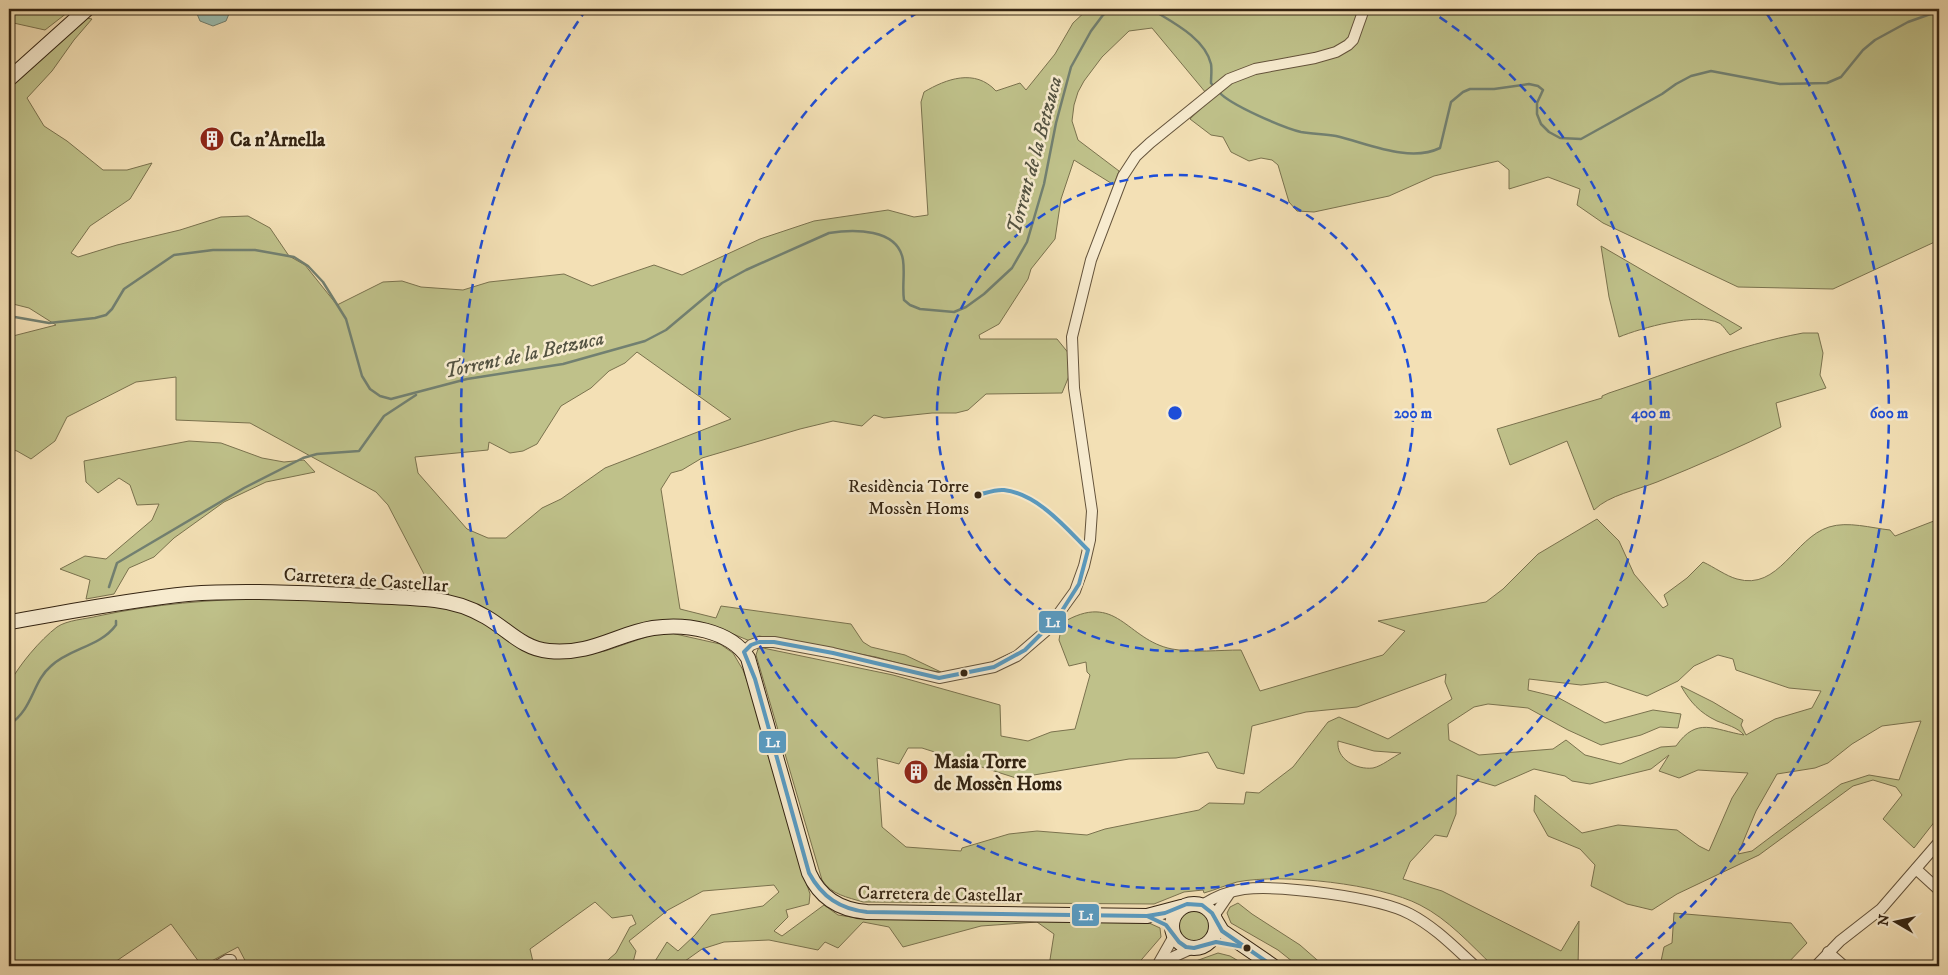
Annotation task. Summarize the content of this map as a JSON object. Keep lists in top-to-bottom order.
{
  "streets": {
    "street": ["Carretera de Castellar"]
  },
  "water": ["Torrent de la Betzuca"],
  "places": {
    "building": ["Ca n'Arnella", "Masia Torre de Mossèn Homs"],
    "other": ["Residència Torre Mossèn Homs"]
  },
  "lines": ["transit line L1"],
  "north": "left",
  "rings": ["200 m", "400 m", "600 m"]
}
